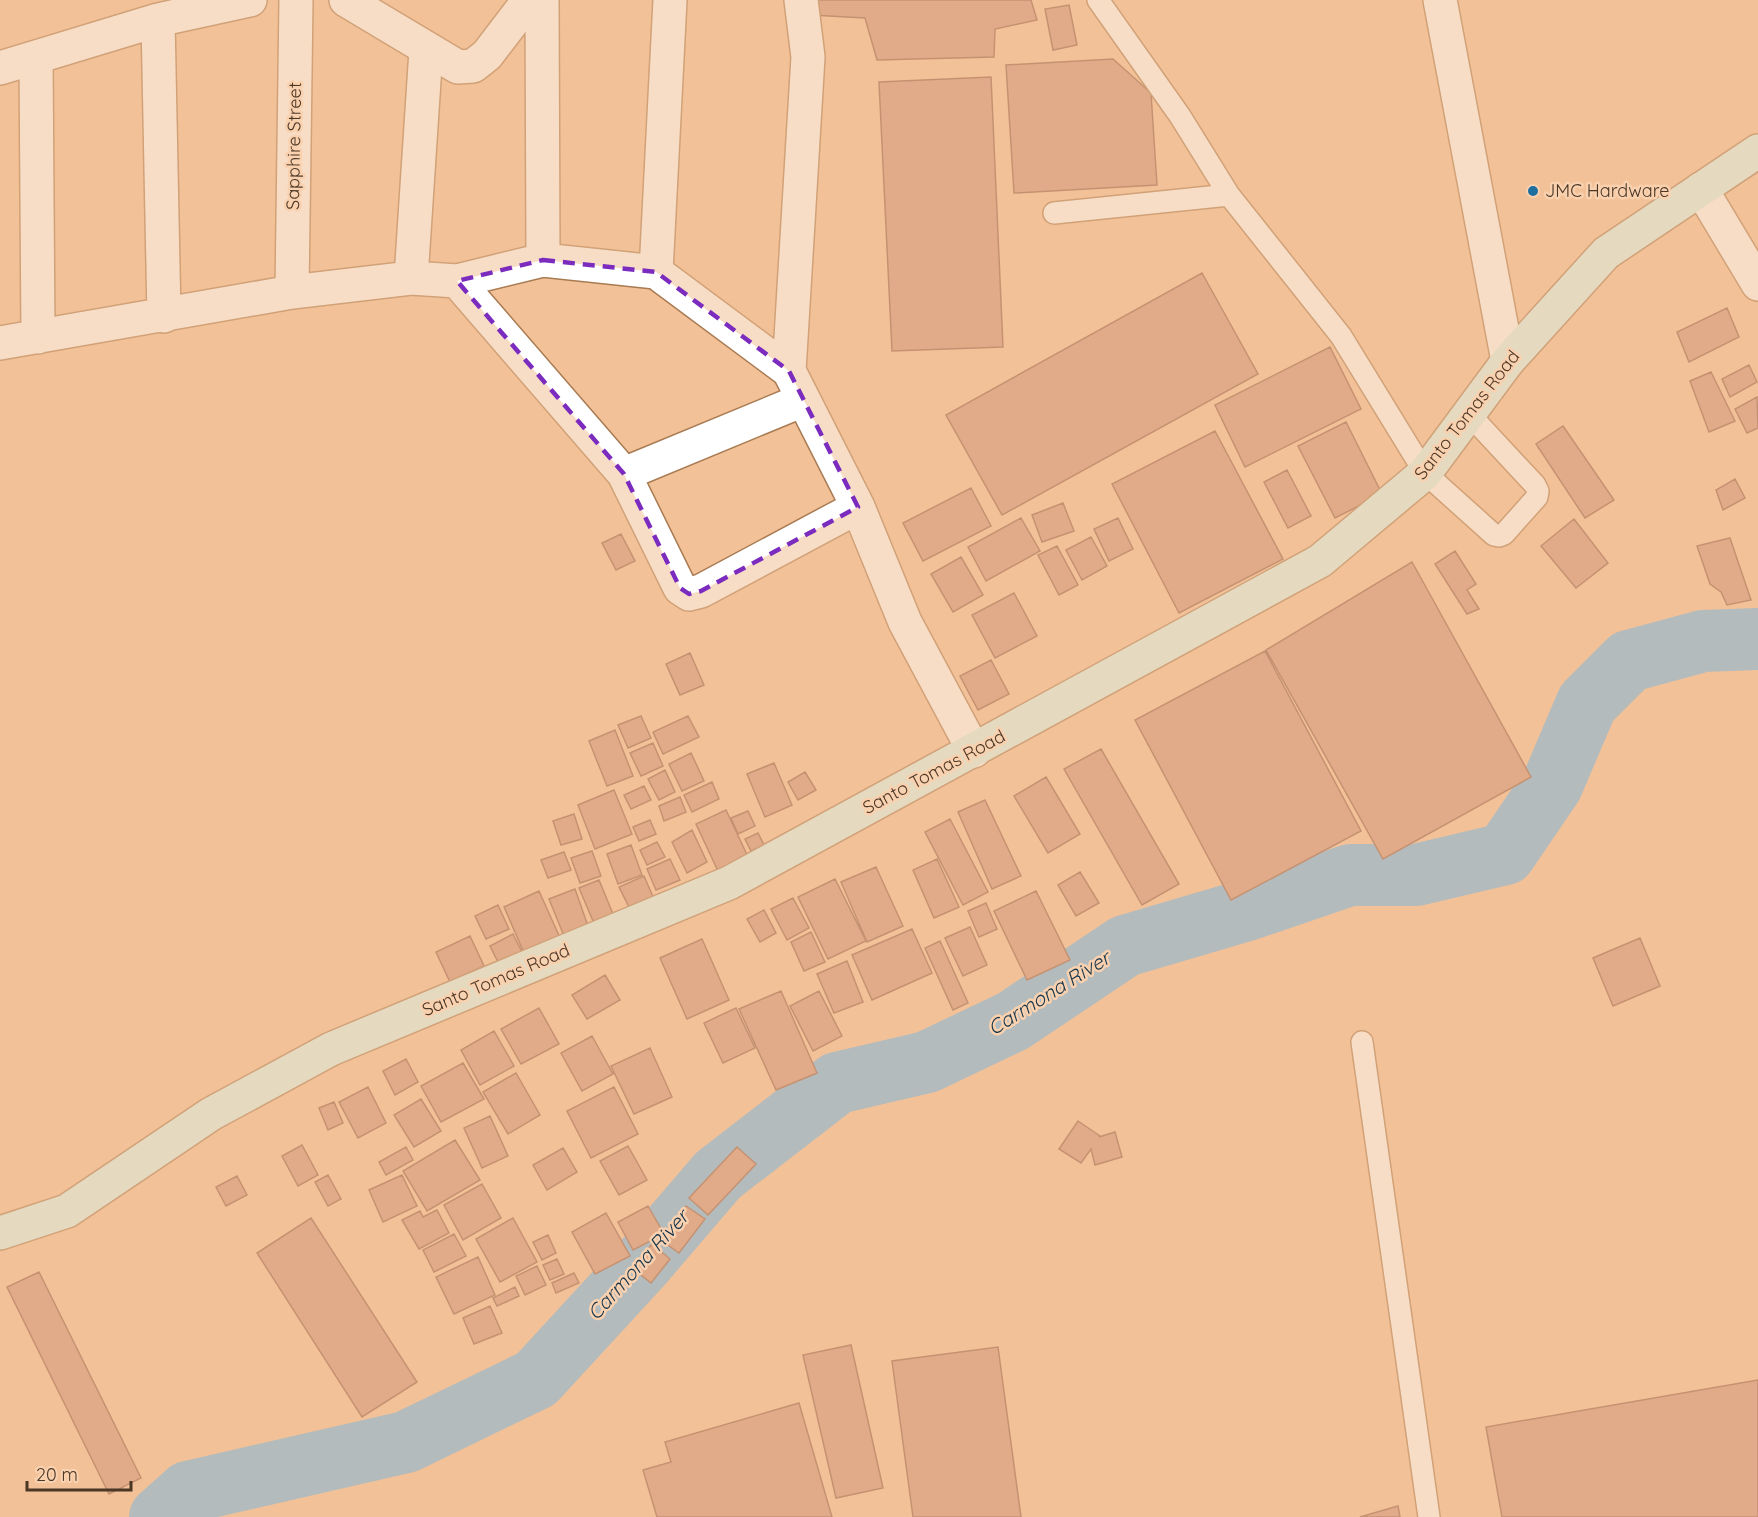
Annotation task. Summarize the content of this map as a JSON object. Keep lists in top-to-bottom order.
{
  "streets": {
    "street": ["Sapphire Street", "Santo Tomas Road"]
  },
  "water": ["Carmona River"],
  "places": ["JMC Hardware"],
  "scale_bar": "20 m"
}
